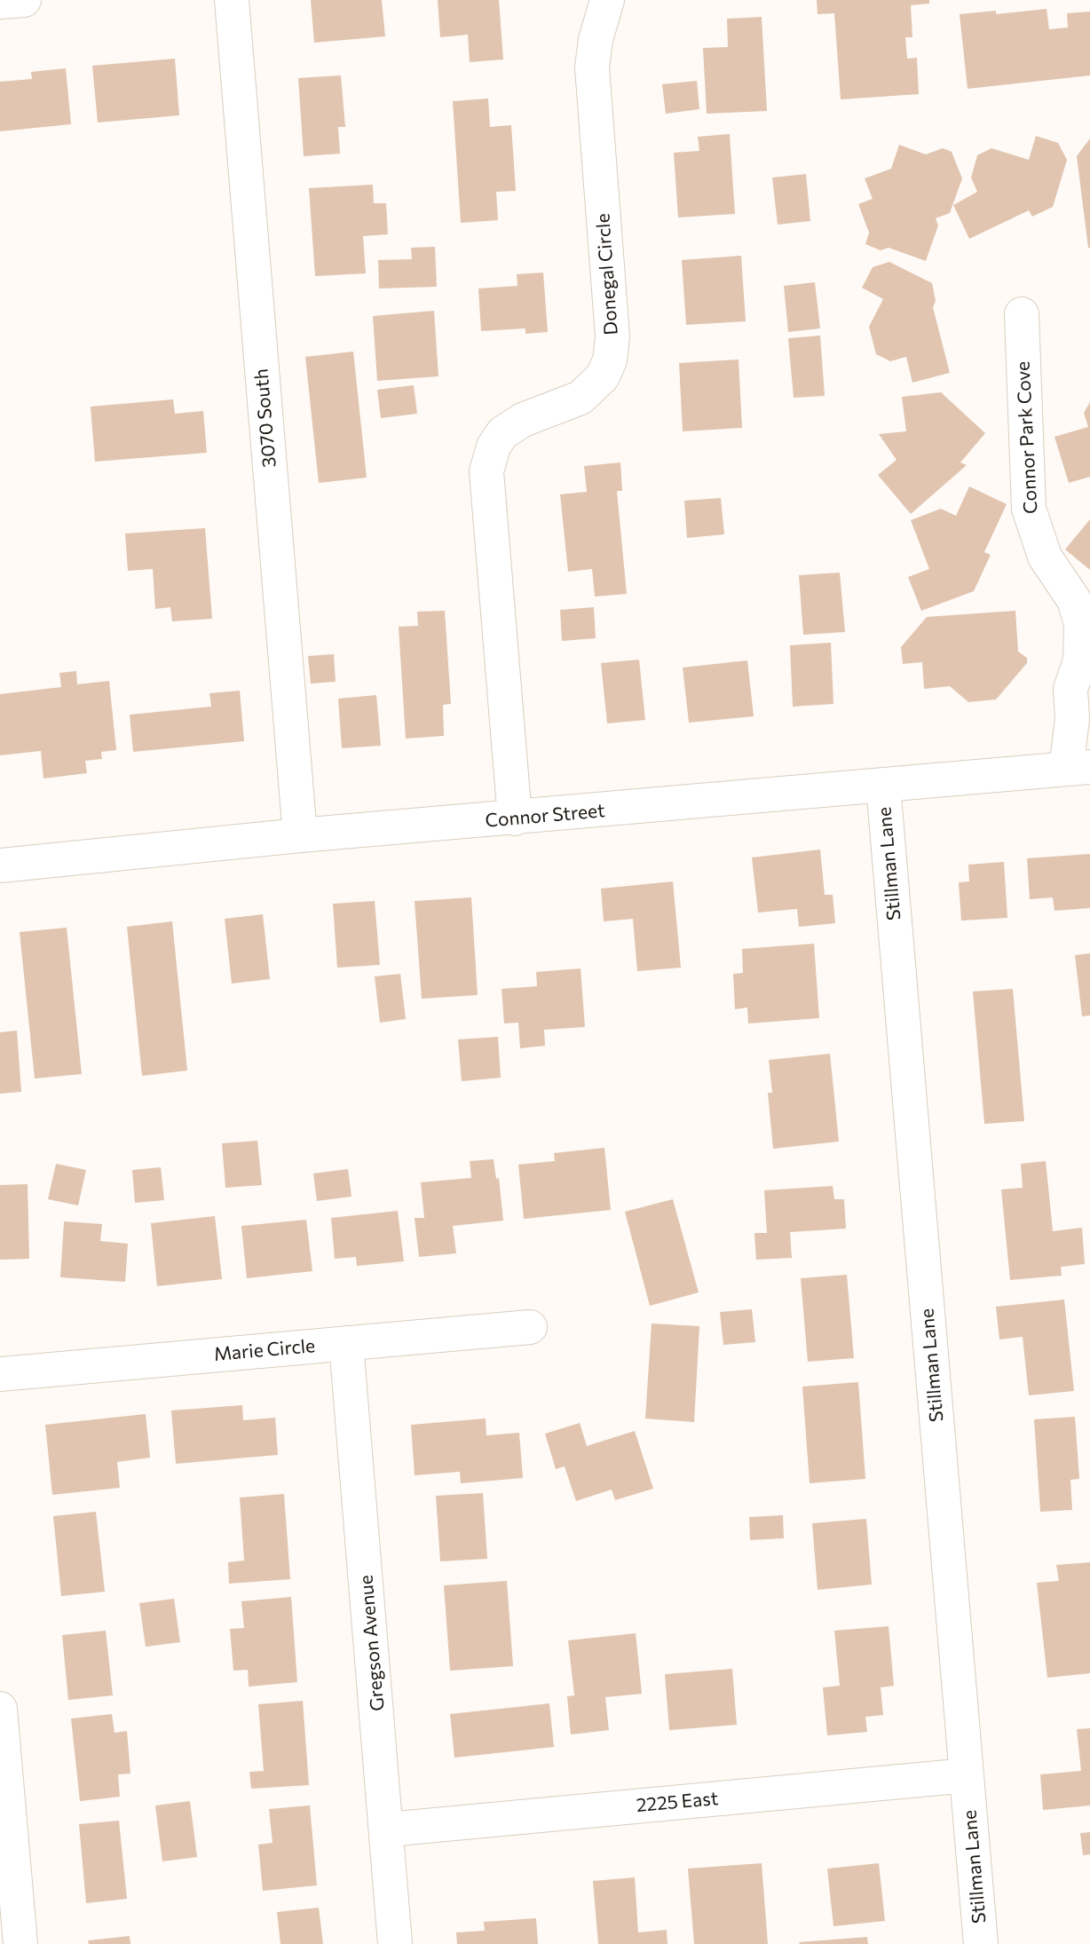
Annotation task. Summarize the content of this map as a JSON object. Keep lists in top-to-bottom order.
{
  "streets": {
    "street": [
      "Donegal Circle",
      "3070 South",
      "Connor Park Cove",
      "Connor Street",
      "Stillman Lane",
      "Marie Circle",
      "Gregson Avenue",
      "2225 East"
    ]
  },
  "crossings": [
    ["Donegal Circle", "Connor Street"],
    ["3070 South", "Connor Street"],
    ["Connor Park Cove", "Connor Street"],
    ["Connor Street", "Stillman Lane"],
    ["Stillman Lane", "2225 East"],
    ["Marie Circle", "Gregson Avenue"],
    ["Gregson Avenue", "2225 East"]
  ]
}
